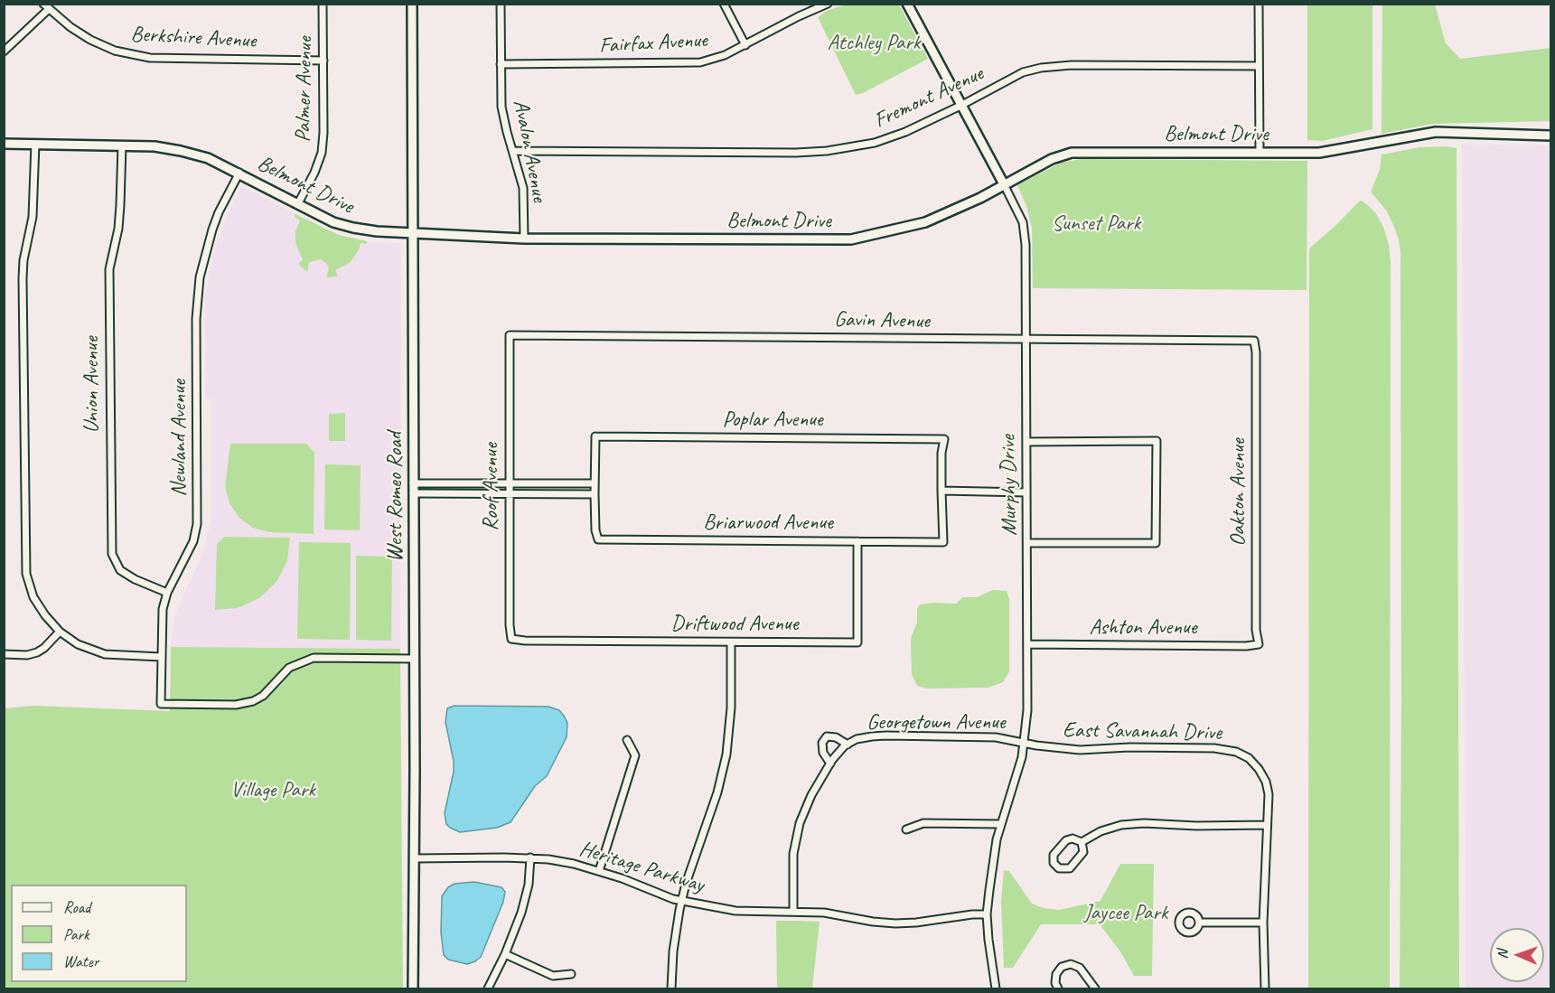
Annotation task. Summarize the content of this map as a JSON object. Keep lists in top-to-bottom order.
{
  "streets": {
    "street": [
      "Berkshire Avenue",
      "Fairfax Avenue",
      "Palmer Avenue",
      "Fremont Avenue",
      "Belmont Drive",
      "Avalon Avenue",
      "Gavin Avenue",
      "Union Avenue",
      "Poplar Avenue",
      "Newland Avenue",
      "Murphy Drive",
      "Roof Avenue",
      "Oakton Avenue",
      "West Romeo Road",
      "Briarwood Avenue",
      "Driftwood Avenue",
      "Ashton Avenue",
      "Georgetown Avenue",
      "East Savannah Drive",
      "Heritage Parkway"
    ]
  },
  "crossings": [
    ["Berkshire Avenue", "Palmer Avenue"],
    ["Fairfax Avenue", "Avalon Avenue"],
    ["Palmer Avenue", "Belmont Drive"],
    ["Fremont Avenue", "Avalon Avenue"],
    ["Fremont Avenue", "Murphy Drive"],
    ["Belmont Drive", "Avalon Avenue"],
    ["Belmont Drive", "Union Avenue"],
    ["Belmont Drive", "Newland Avenue"],
    ["Belmont Drive", "Murphy Drive"],
    ["Belmont Drive", "West Romeo Road"],
    ["Gavin Avenue", "Murphy Drive"],
    ["Gavin Avenue", "Roof Avenue"],
    ["Gavin Avenue", "Oakton Avenue"],
    ["Union Avenue", "Newland Avenue"],
    ["Poplar Avenue", "Briarwood Avenue"],
    ["Newland Avenue", "West Romeo Road"],
    ["Murphy Drive", "Ashton Avenue"],
    ["Murphy Drive", "Georgetown Avenue"],
    ["Murphy Drive", "East Savannah Drive"],
    ["Murphy Drive", "Heritage Parkway"],
    ["Roof Avenue", "Driftwood Avenue"],
    ["Oakton Avenue", "Ashton Avenue"],
    ["West Romeo Road", "Heritage Parkway"],
    ["Briarwood Avenue", "Driftwood Avenue"],
    ["Georgetown Avenue", "East Savannah Drive"],
    ["Georgetown Avenue", "Heritage Parkway"]
  ],
  "parks": [
    "Atchley Park",
    "Sunset Park",
    "Village Park",
    "Jaycee Park"
  ],
  "legend": ["Road", "Park", "Water"],
  "north": "left"
}
